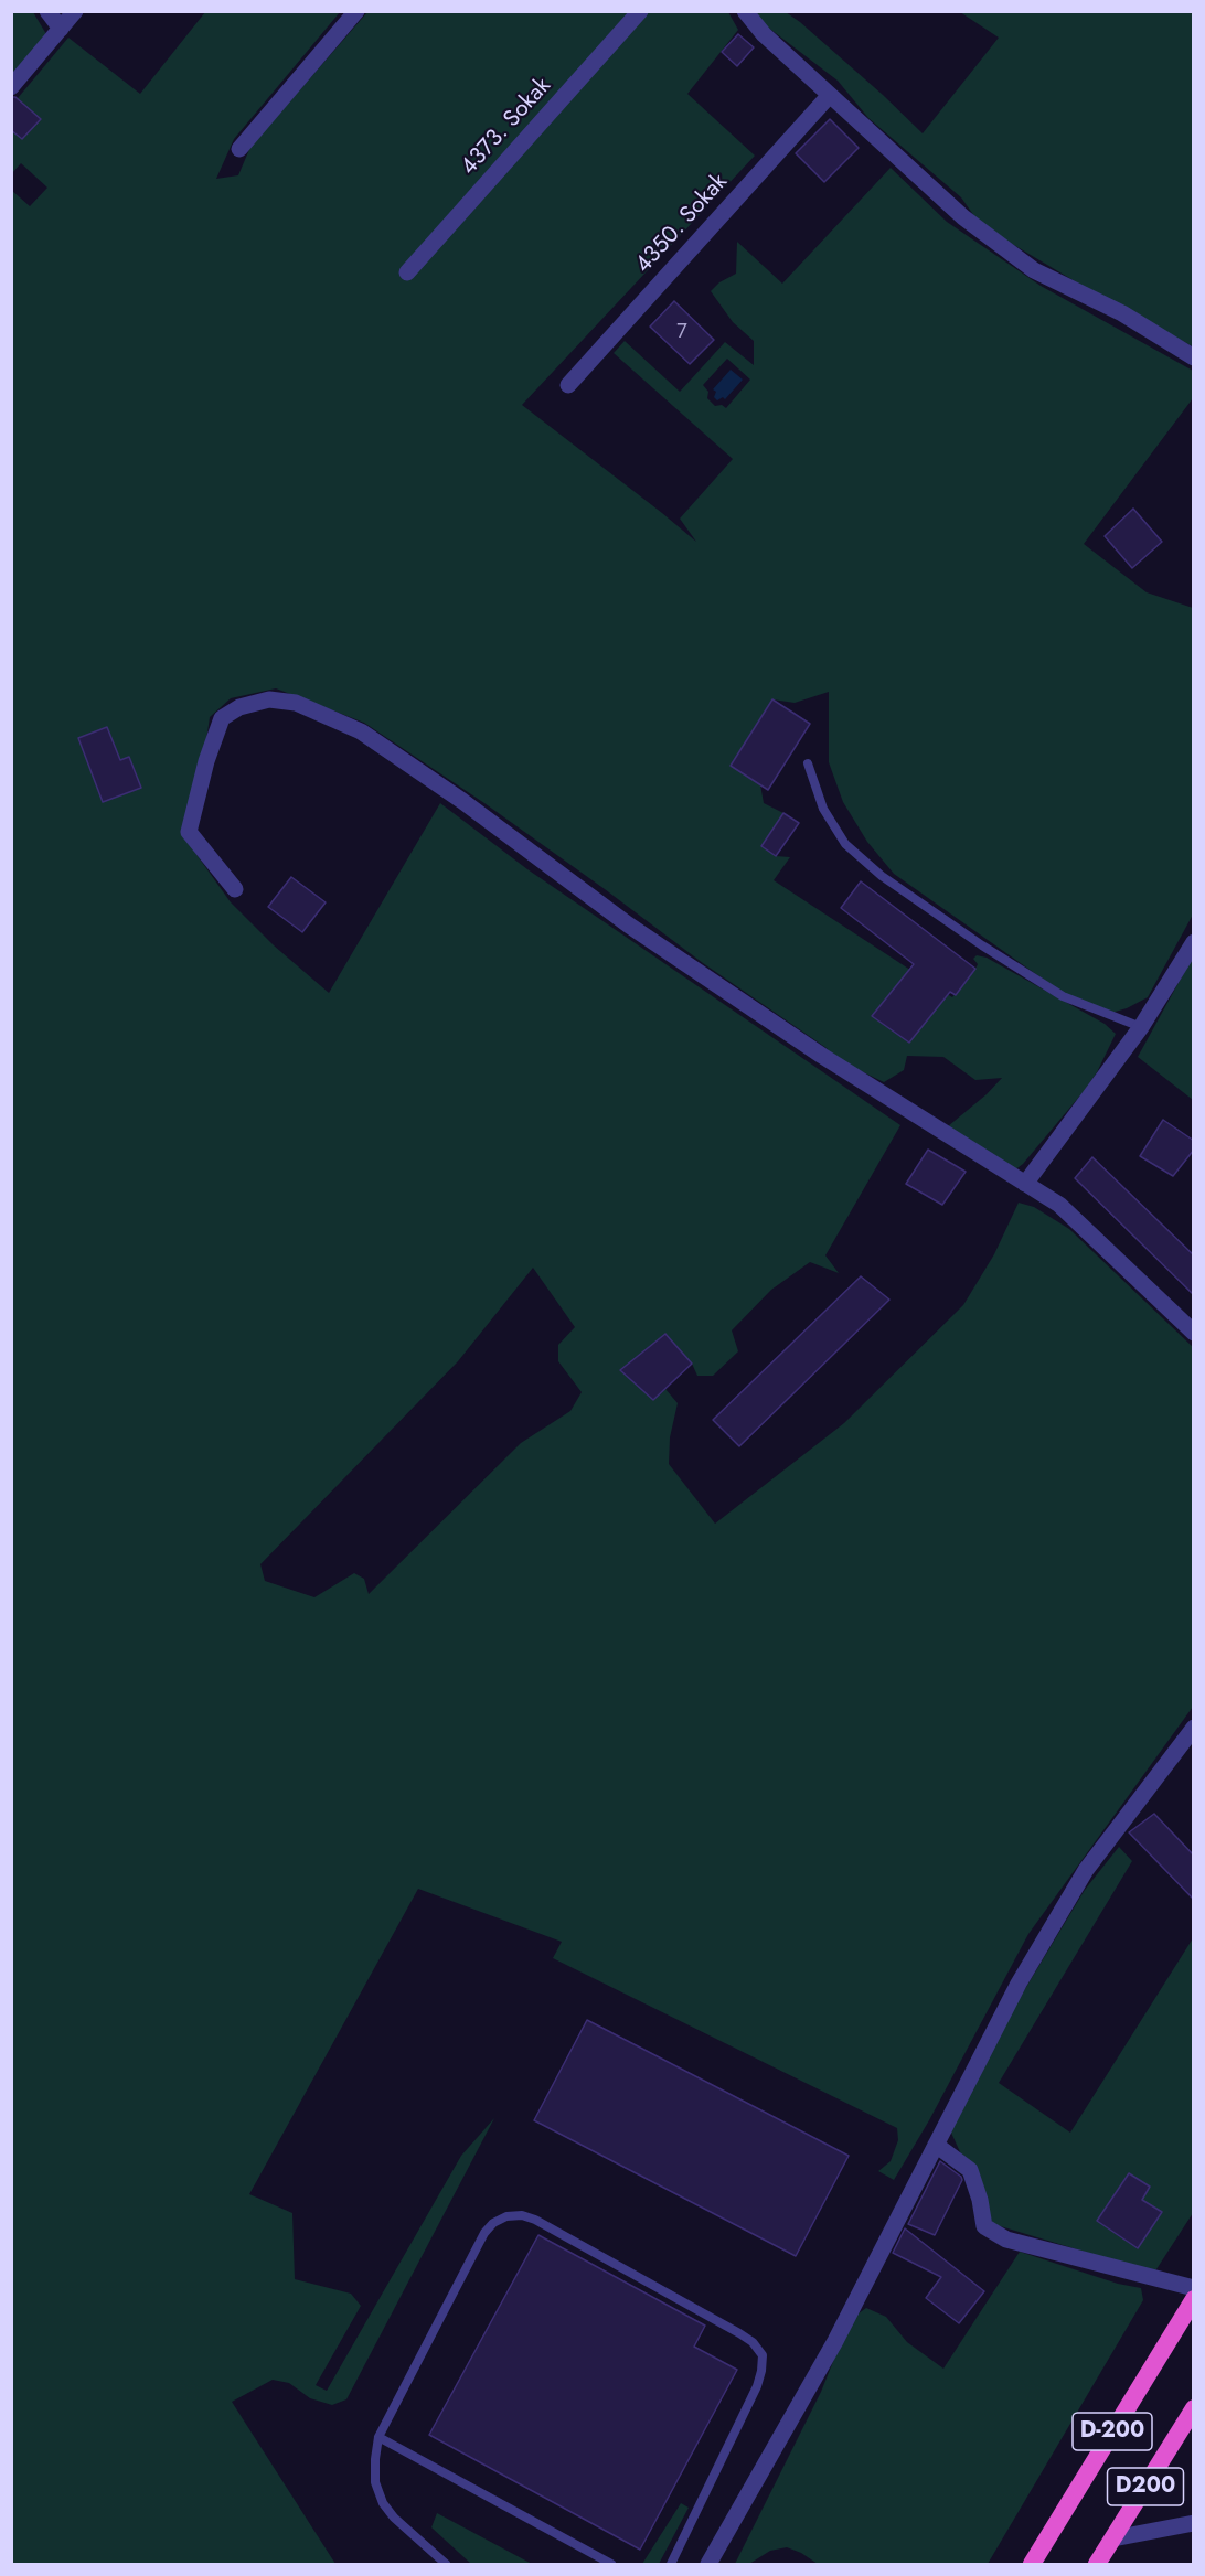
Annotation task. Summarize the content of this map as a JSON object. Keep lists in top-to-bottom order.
{
  "streets": {
    "highway": ["D-200", "D200"],
    "street": ["4373. Sokak", "4350. Sokak"]
  },
  "house_numbers": ["7"]
}
